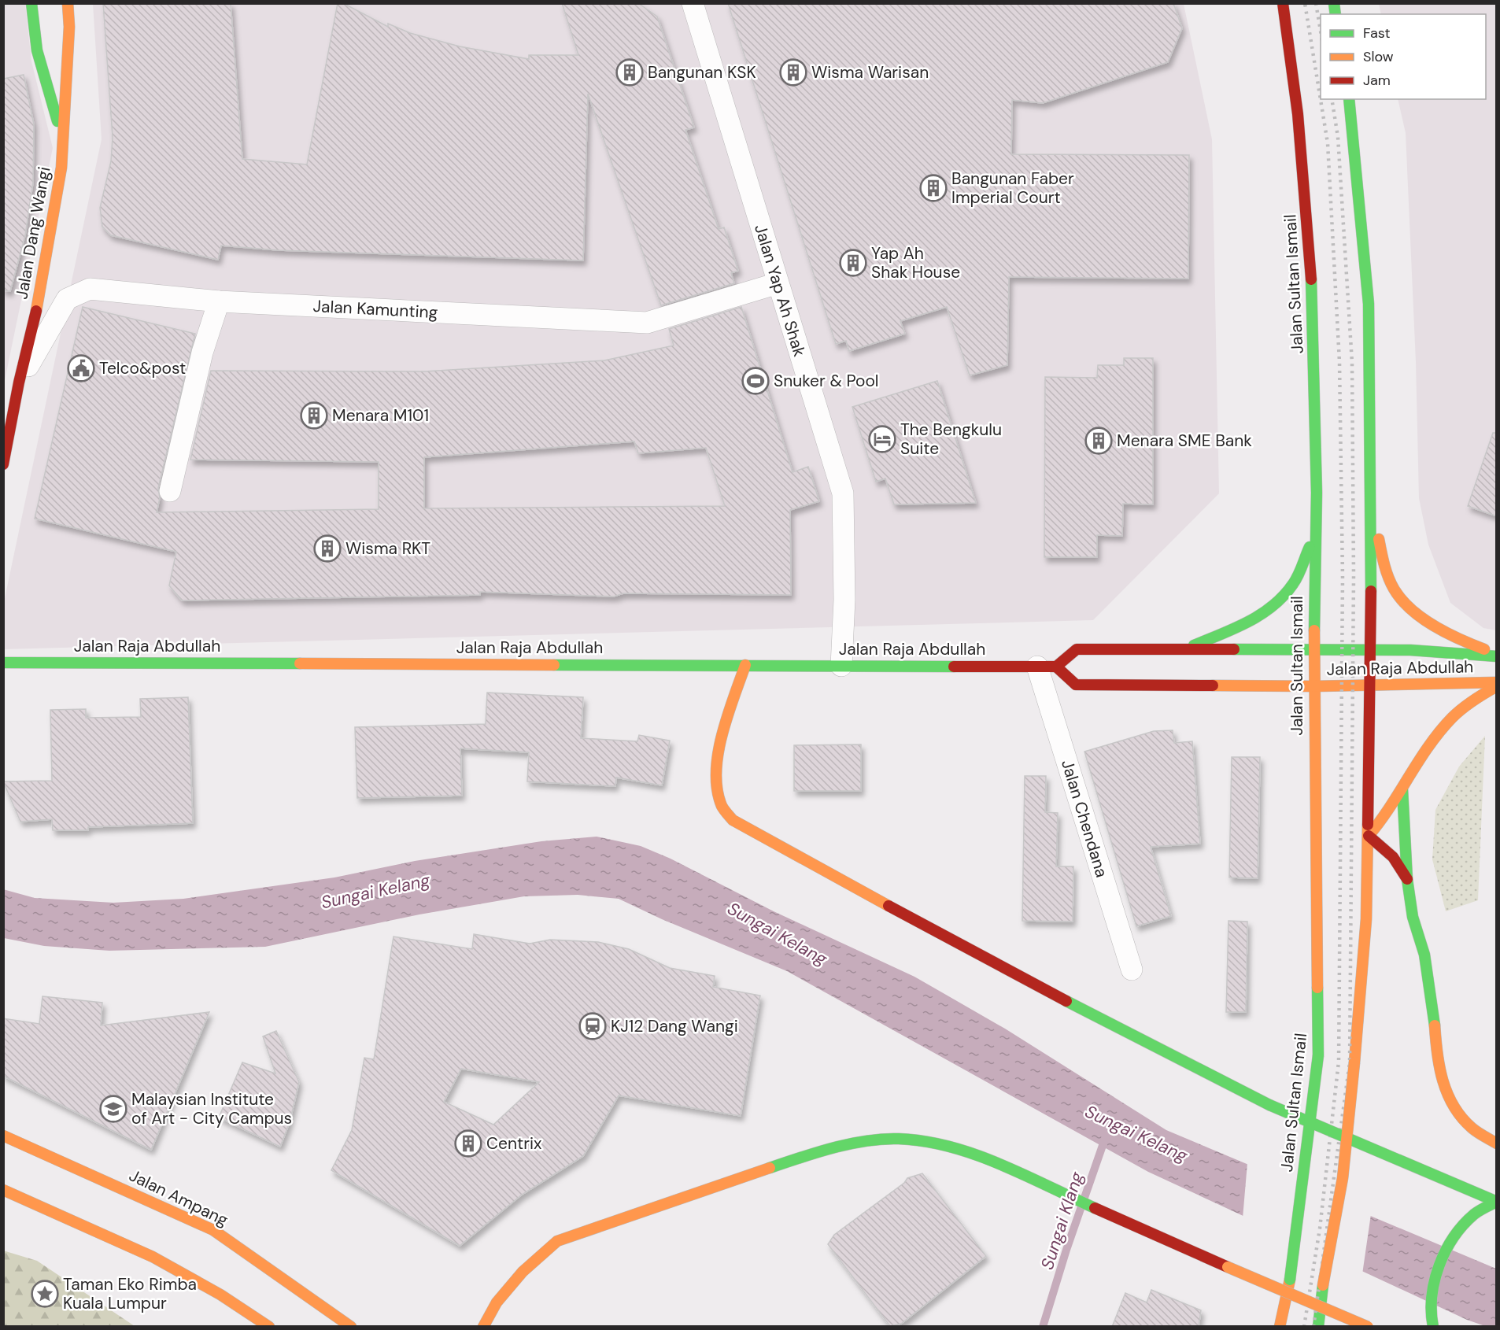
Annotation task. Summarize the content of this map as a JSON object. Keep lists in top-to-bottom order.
{
  "streets": {
    "main road": [
      "Jalan Dang Wangi",
      "Jalan Sultan Ismail",
      "Jalan Raja Abdullah",
      "Jalan Ampang"
    ],
    "street": ["Jalan Yap Ah Shak", "Jalan Kamunting", "Jalan Chendana"]
  },
  "crossings": [
    ["Jalan Dang Wangi", "Jalan Kamunting"],
    ["Jalan Sultan Ismail", "Jalan Raja Abdullah"],
    ["Jalan Yap Ah Shak", "Jalan Kamunting"],
    ["Jalan Yap Ah Shak", "Jalan Raja Abdullah"],
    ["Jalan Raja Abdullah", "Jalan Chendana"]
  ],
  "water": ["Sungai Kelang", "Sungai Klang"],
  "places": {
    "building": [
      "Bangunan KSK",
      "Wisma Warisan",
      "Bangunan Faber Imperial Court",
      "Yap Ah Shak House",
      "Menara M101",
      "Menara SME Bank",
      "Wisma RKT",
      "Centrix"
    ],
    "public building": ["Telco&post"],
    "sports": ["Snuker & Pool"],
    "hotel": ["The Bengkulu Suite"],
    "station": ["KJ12 Dang Wangi"],
    "school or university": ["Malaysian Institute of Art - City Campus"],
    "place": ["Taman Eko Rimba Kuala Lumpur"]
  },
  "legend": ["Fast", "Slow", "Jam"]
}
